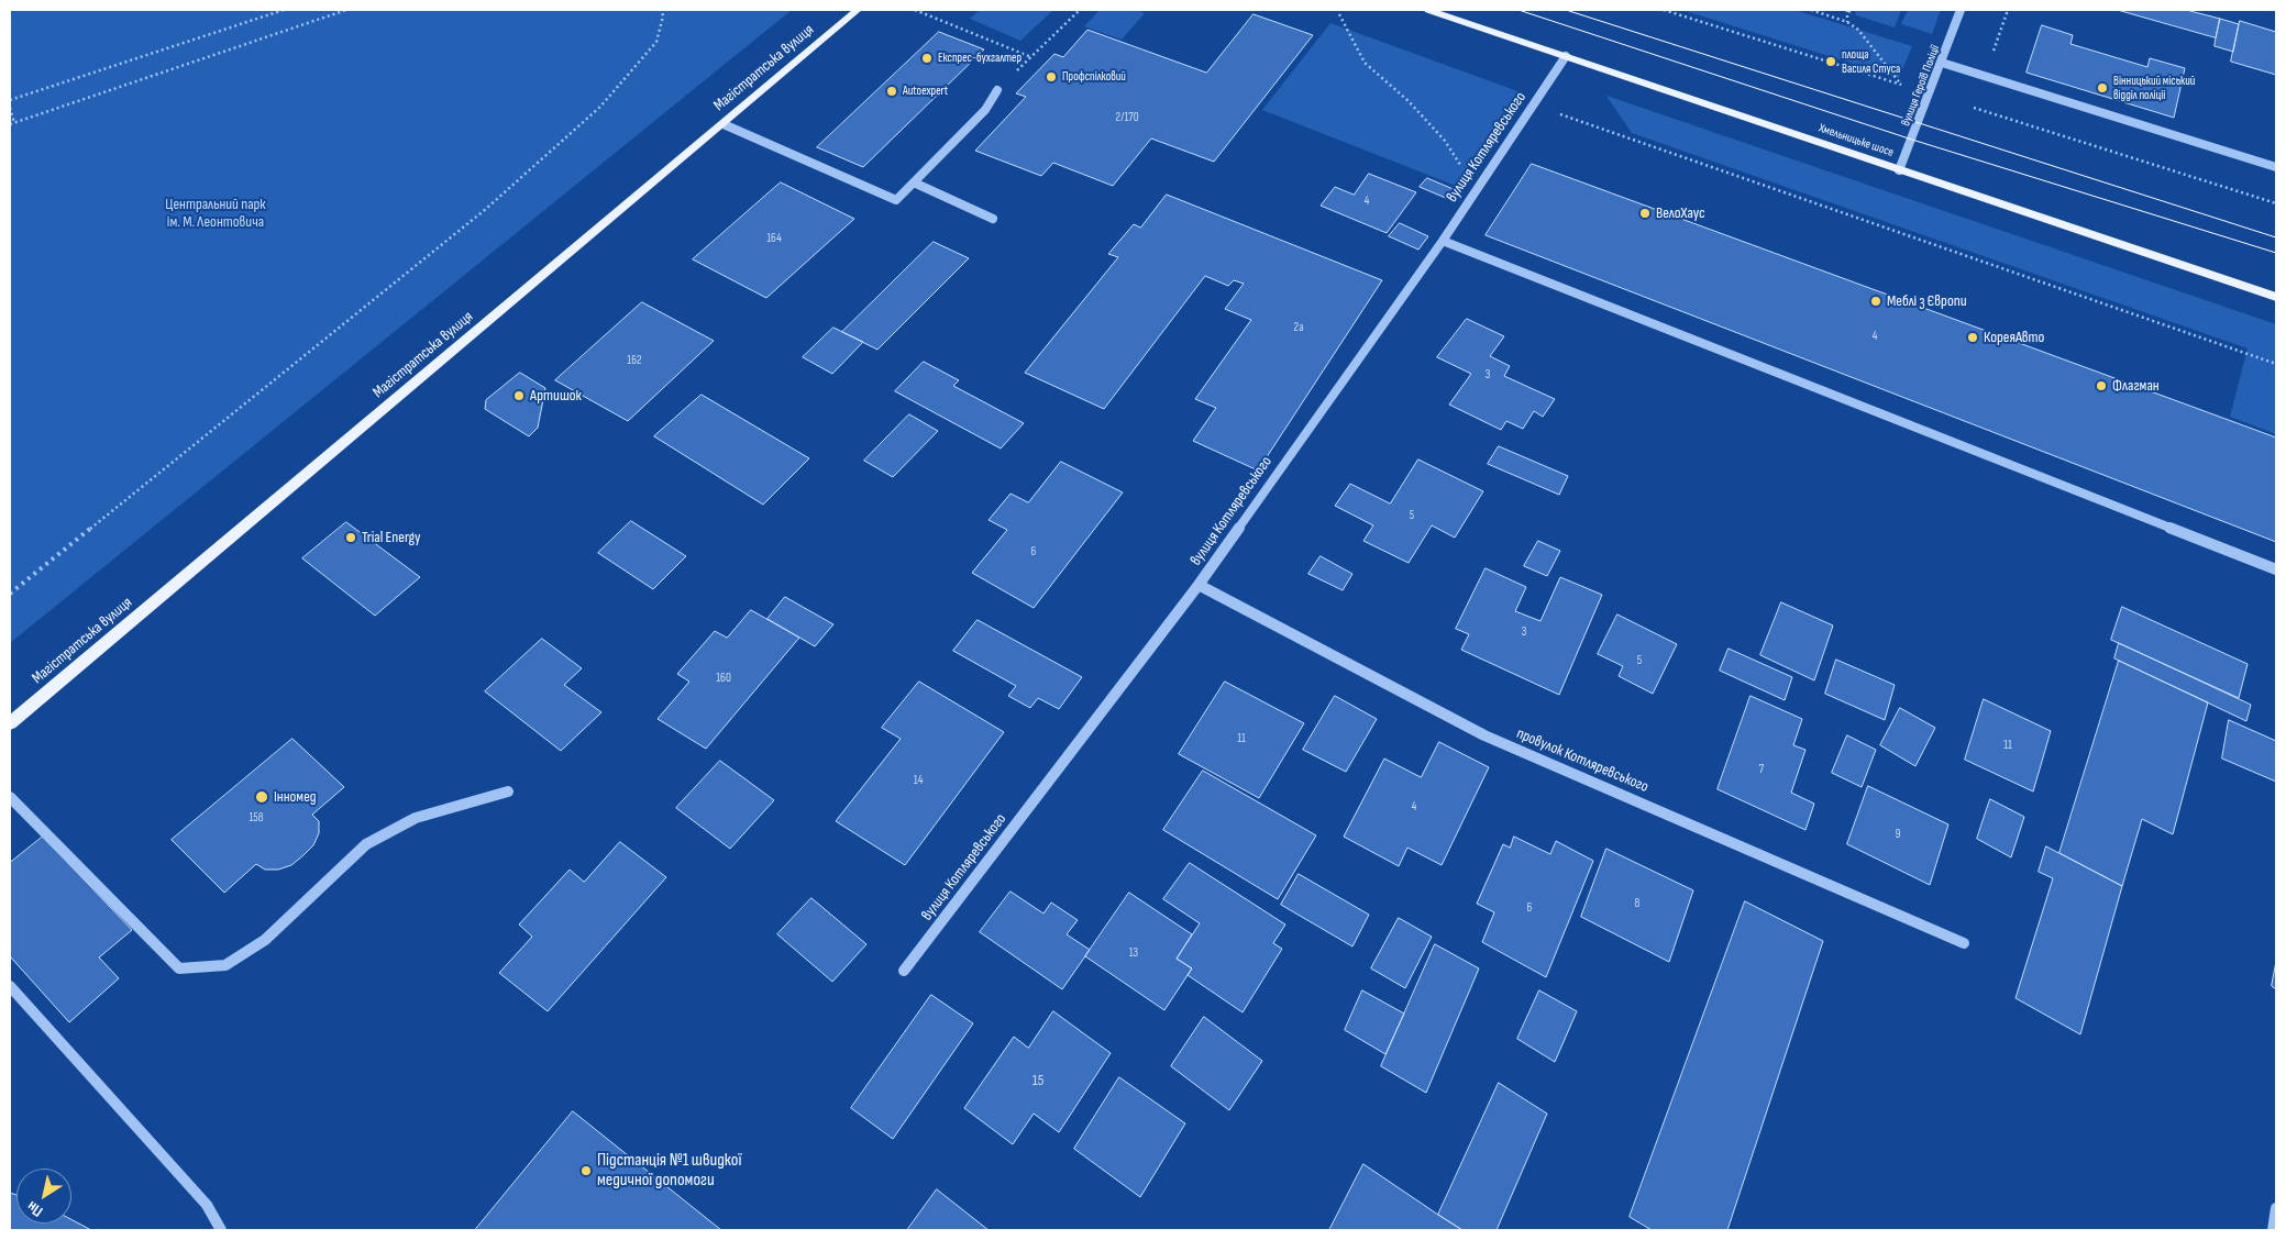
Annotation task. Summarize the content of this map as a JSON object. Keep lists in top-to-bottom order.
{
  "streets": {
    "main road": ["Магістратська вулиця", "Хмельницьке шосе"],
    "street": ["вулиця Героїв Поліції", "вулиця Котляревського", "провулок Котляревського"]
  },
  "crossings": [
    ["вулиця Героїв Поліції", "Хмельницьке шосе"],
    ["Хмельницьке шосе", "вулиця Котляревського"],
    ["вулиця Котляревського", "провулок Котляревського"]
  ],
  "parks": ["Центральний парк ім. М. Леонтовича"],
  "places": [
    "Експрес-бухгалтер",
    "площа Василя Стуса",
    "Профспілковий",
    "Вінницький міський відділ поліціі",
    "Autoexpert",
    "ВелоХаус",
    "Меблі з Європи",
    "КореяАвто",
    "Флагман",
    "Артишок",
    "Trial Energy",
    "Інномед",
    "Підстанція №1 швидкої медичної допомоги"
  ],
  "house_numbers": [
    "2/170",
    "4",
    "164",
    "2а",
    "4",
    "162",
    "3",
    "5",
    "6",
    "3",
    "5",
    "160",
    "11",
    "11",
    "7",
    "14",
    "4",
    "158",
    "9",
    "8",
    "6",
    "13",
    "15"
  ],
  "north": "bottom left"
}
